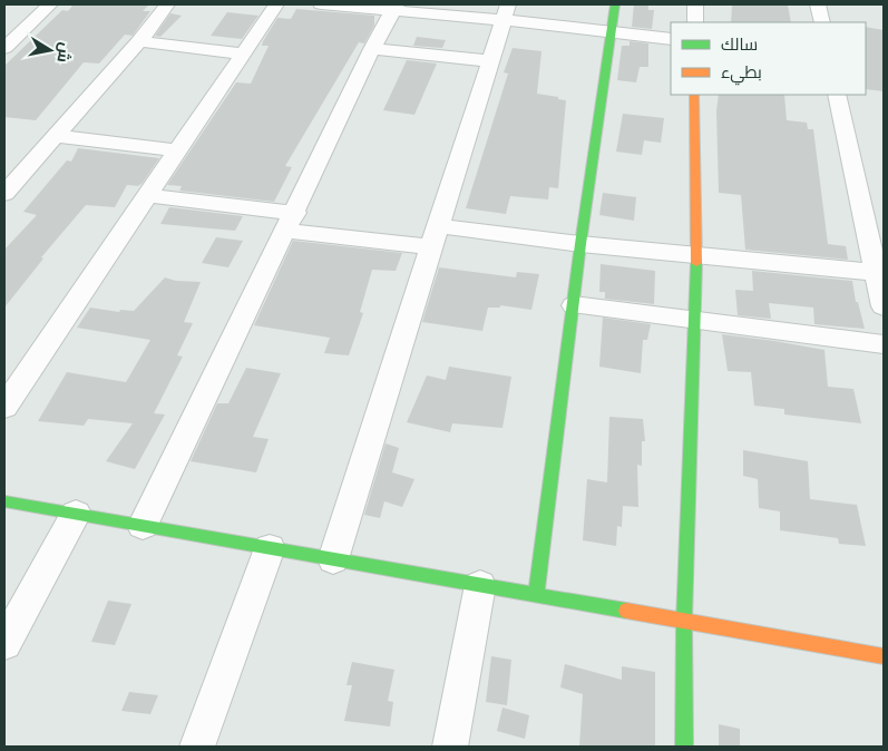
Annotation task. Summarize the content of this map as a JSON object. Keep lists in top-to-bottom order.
{
  "legend": ["سالك", "بطيء"],
  "north": "right"
}
